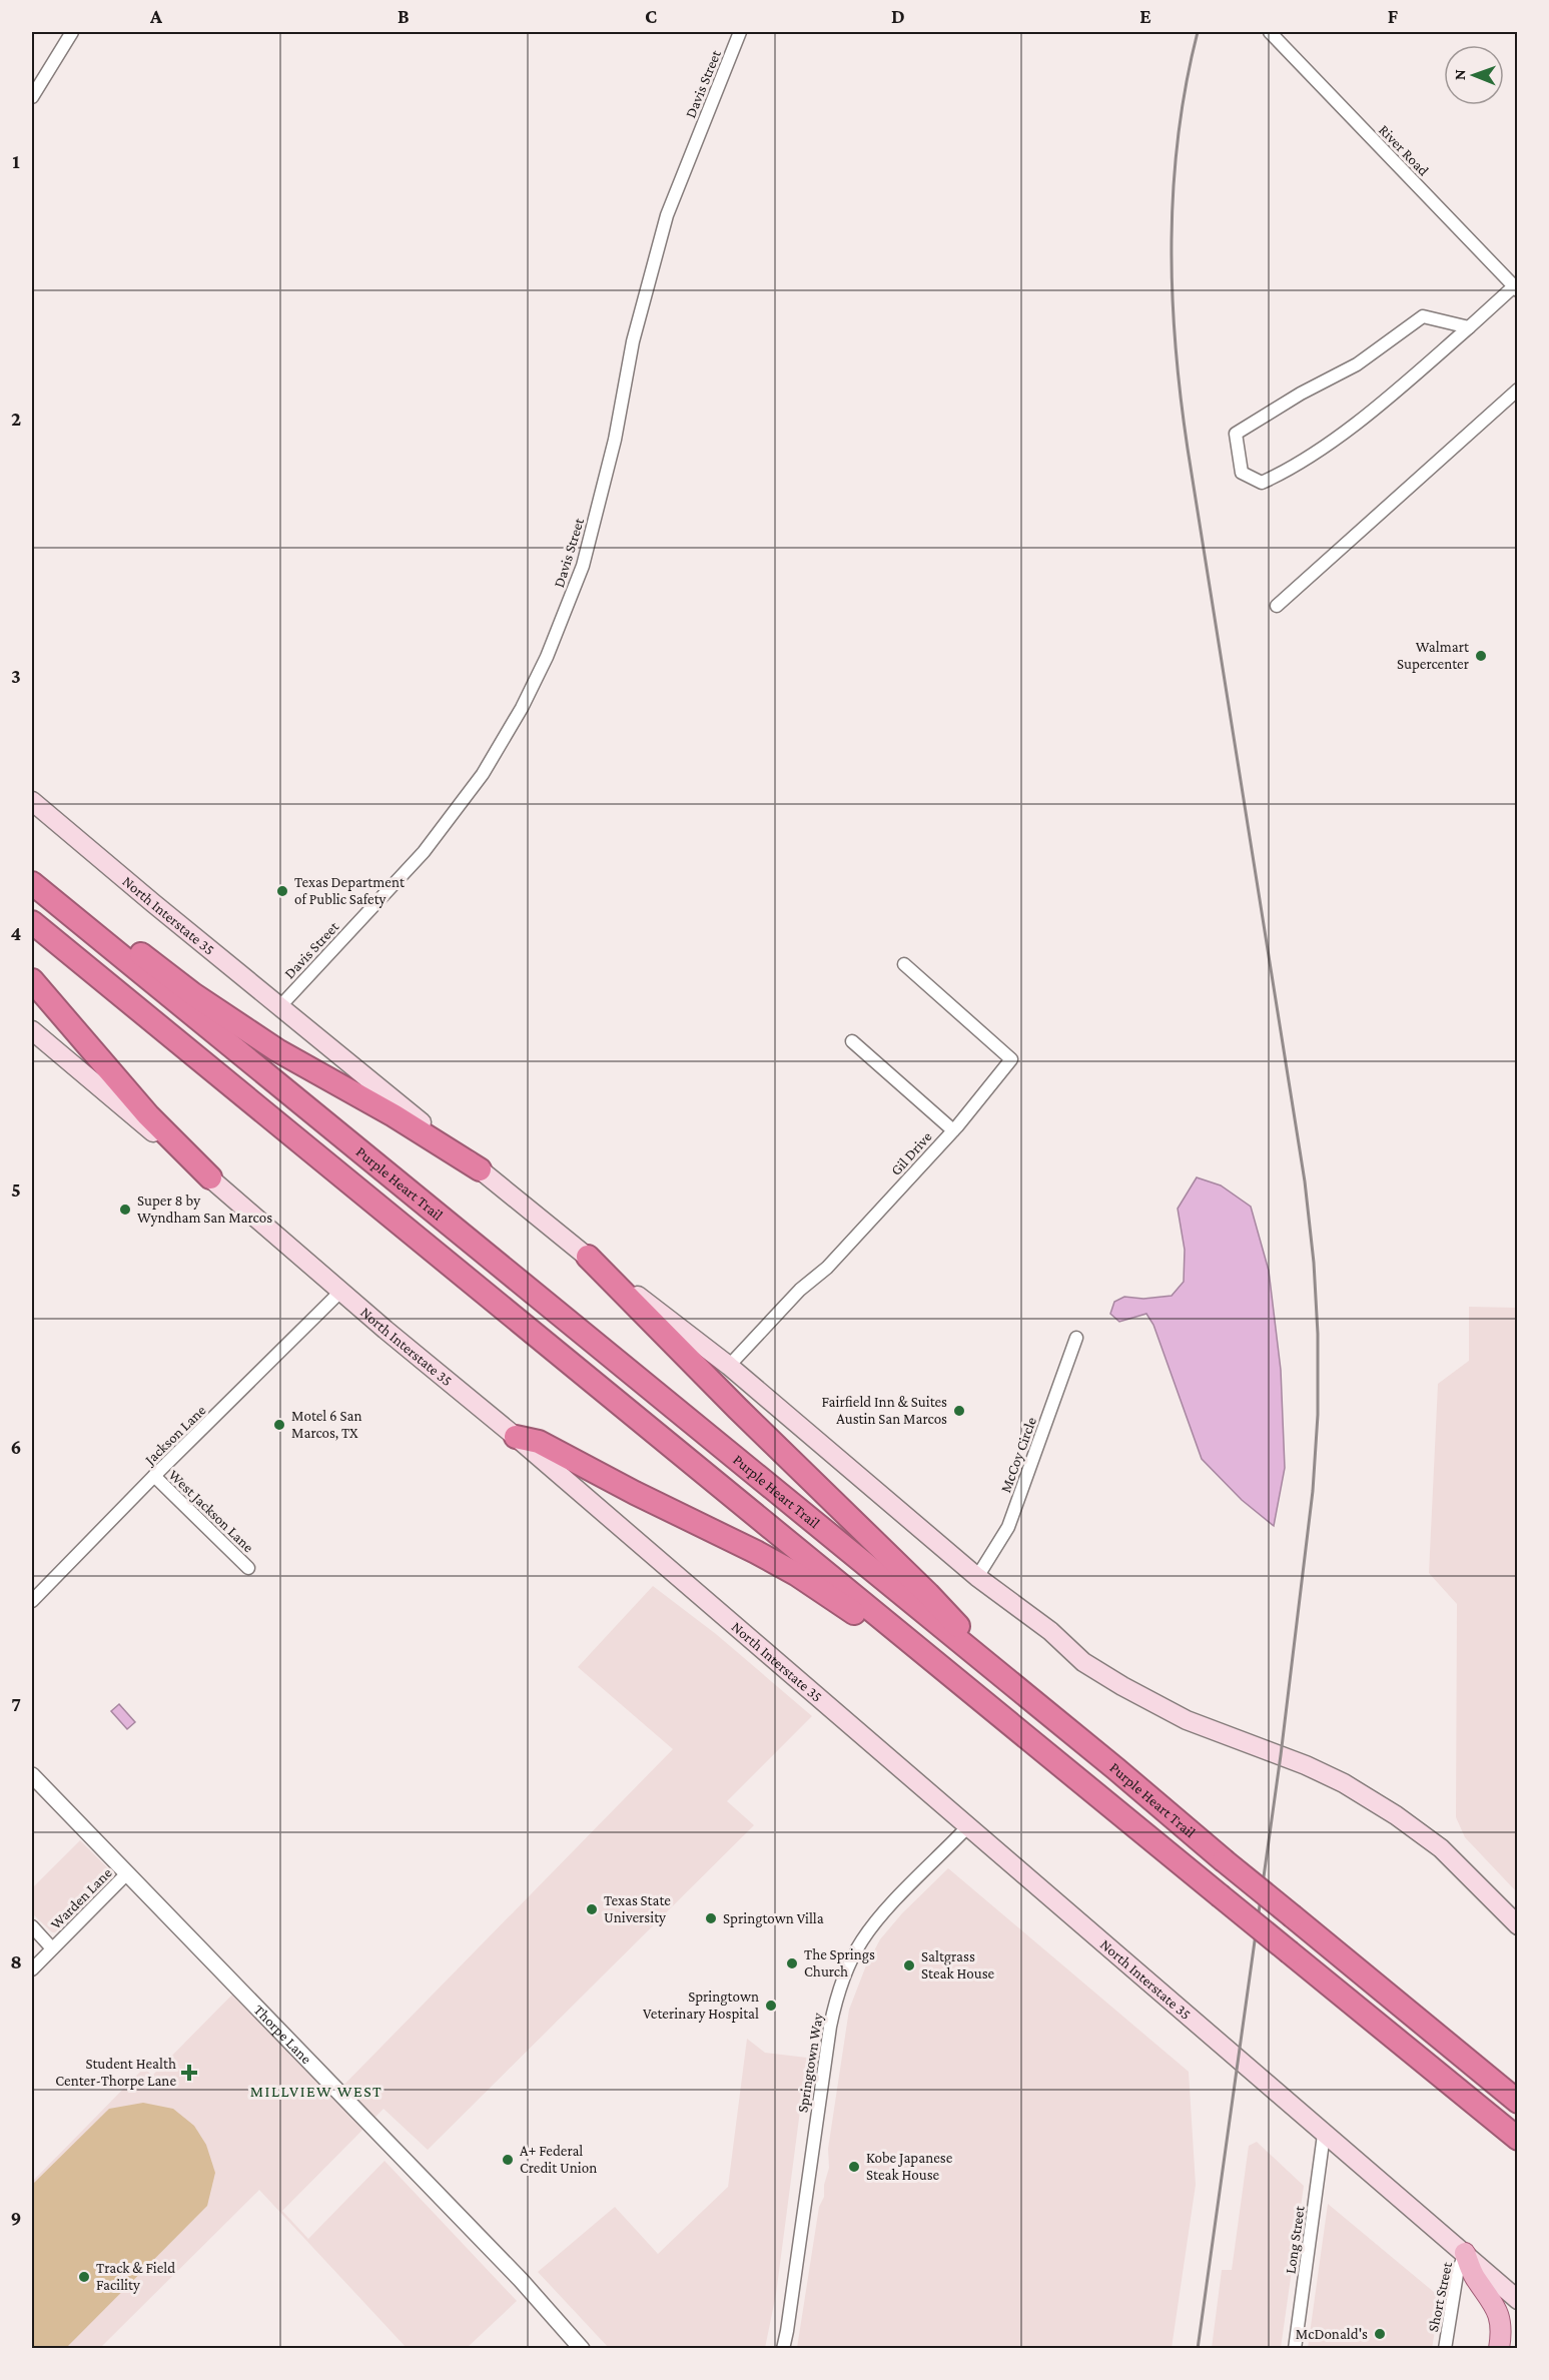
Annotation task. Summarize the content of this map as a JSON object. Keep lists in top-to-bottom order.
{
  "streets": {
    "highway": ["Purple Heart Trail"],
    "main road": ["North Interstate 35"],
    "street": [
      "Davis Street",
      "River Road",
      "Gil Drive",
      "Jackson Lane",
      "McCoy Circle",
      "West Jackson Lane",
      "Warden Lane",
      "Thorpe Lane",
      "Springtown Way",
      "Long Street",
      "Short Street"
    ]
  },
  "crossings": [
    ["Davis Street", "North Interstate 35"],
    ["North Interstate 35", "Gil Drive"],
    ["North Interstate 35", "Jackson Lane"],
    ["North Interstate 35", "McCoy Circle"],
    ["North Interstate 35", "Springtown Way"],
    ["North Interstate 35", "Long Street"],
    ["North Interstate 35", "Short Street"],
    ["Jackson Lane", "West Jackson Lane"],
    ["Warden Lane", "Thorpe Lane"]
  ],
  "districts": ["MILLVIEW WEST"],
  "places": {
    "other": [
      "Walmart Supercenter",
      "Texas Department of Public Safety",
      "Super 8 by Wyndham San Marcos",
      "Fairfield Inn & Suites Austin San Marcos",
      "Motel 6 San Marcos, TX",
      "Texas State University",
      "Springtown Villa",
      "The Springs Church",
      "Saltgrass Steak House",
      "Springtown Veterinary Hospital",
      "A+ Federal Credit Union",
      "Kobe Japanese Steak House",
      "Track & Field Facility",
      "McDonald's"
    ],
    "health": ["Student Health Center-Thorpe Lane"]
  },
  "north": "left",
  "grid": {
    "columns": [
      "A",
      "B",
      "C",
      "D",
      "E",
      "F"
    ],
    "rows": [
      "1",
      "2",
      "3",
      "4",
      "5",
      "6",
      "7",
      "8",
      "9"
    ]
  }
}
